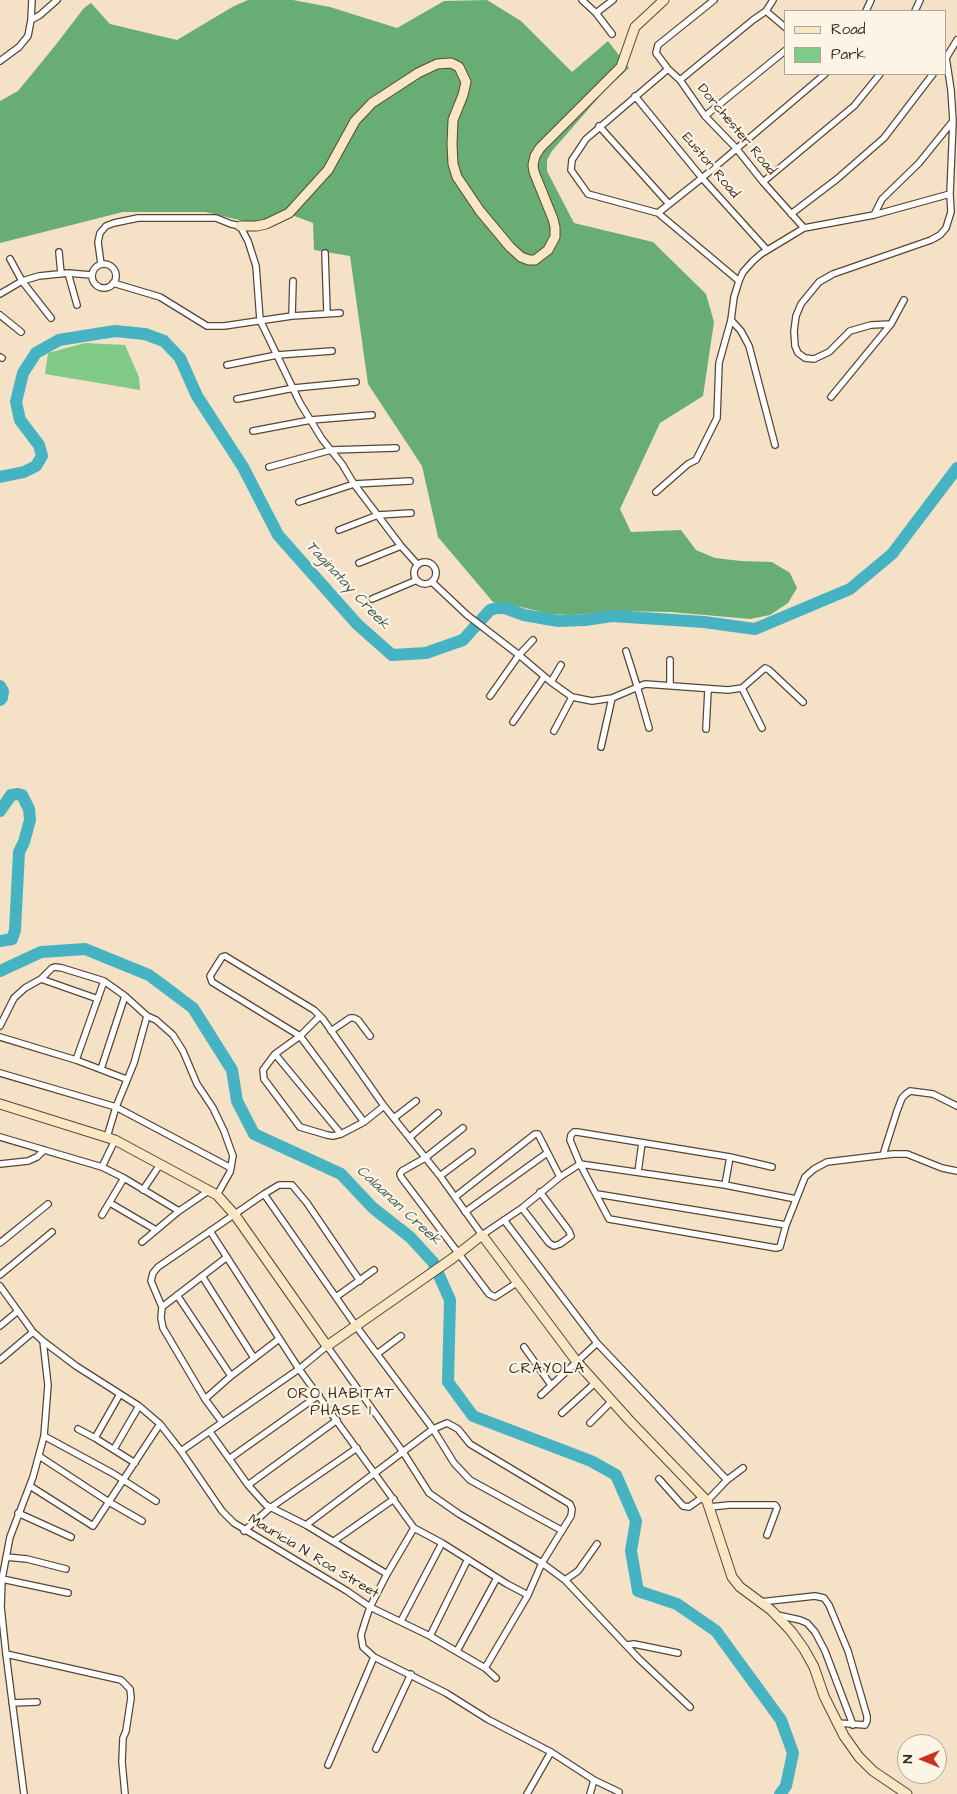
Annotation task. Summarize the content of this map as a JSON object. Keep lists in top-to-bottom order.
{
  "streets": {
    "street": ["Dorchester Road", "Euston Road", "Mauricia N. Roa Street"]
  },
  "districts": ["CRAYOLA", "ORO HABITAT PHASE 1"],
  "water": ["Taginatay Creek", "Calaanan Creek"],
  "legend": ["Road", "Park"],
  "north": "left"
}
